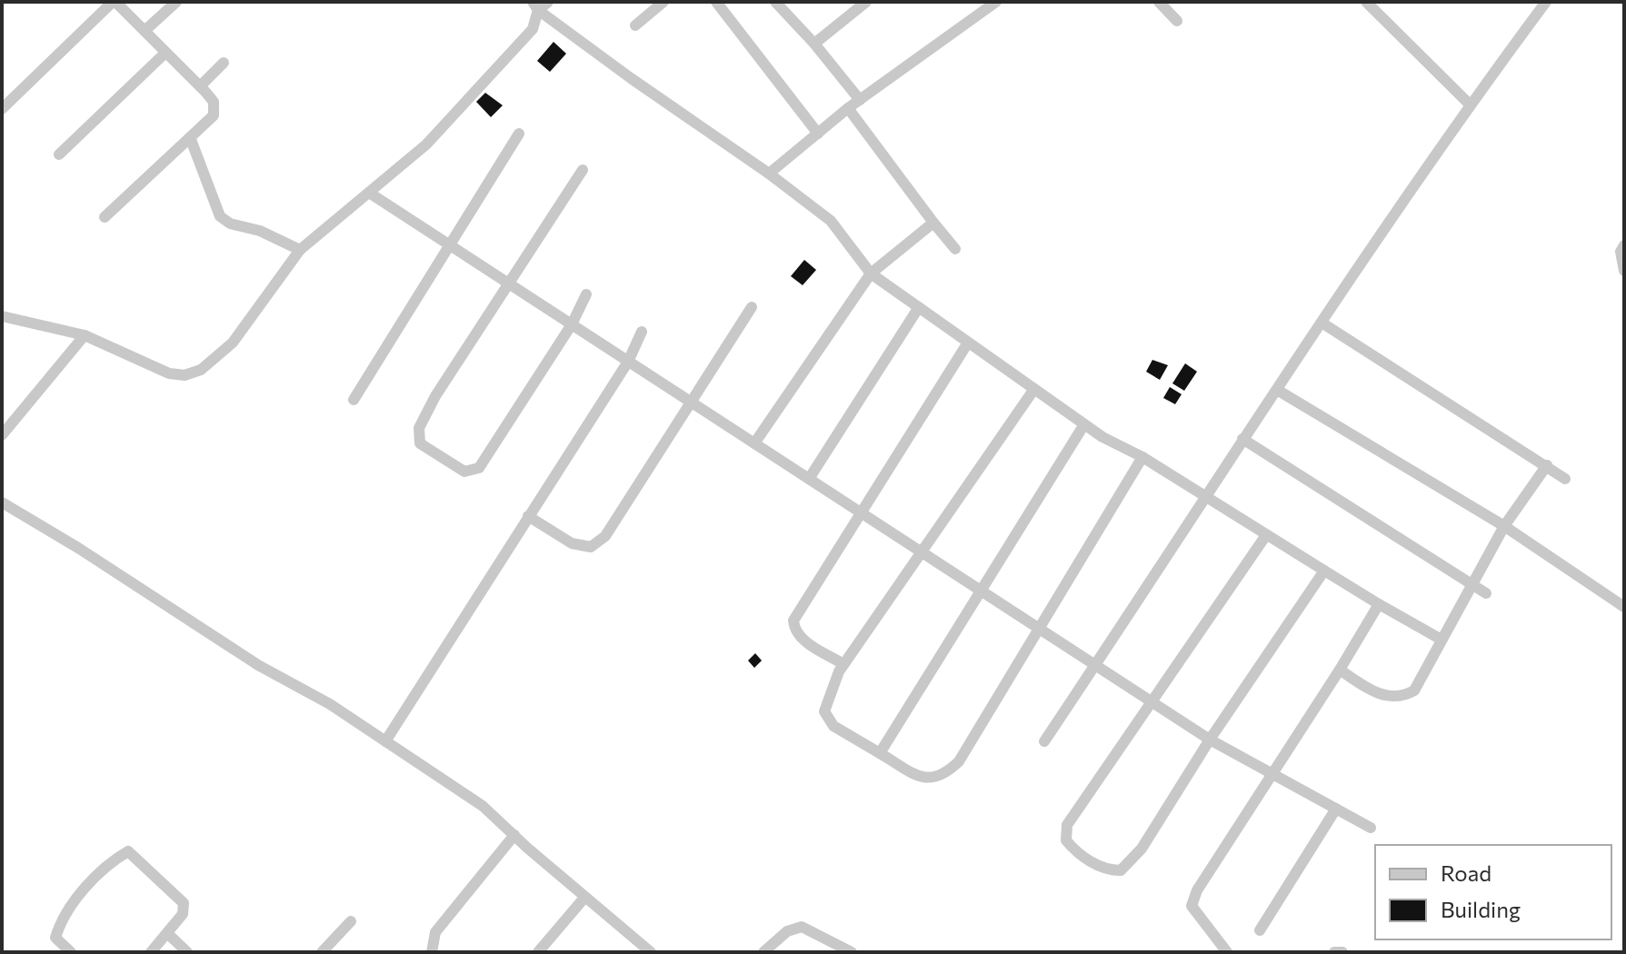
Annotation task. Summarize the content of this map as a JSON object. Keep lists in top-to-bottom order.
{
  "legend": ["Road", "Building"]
}
